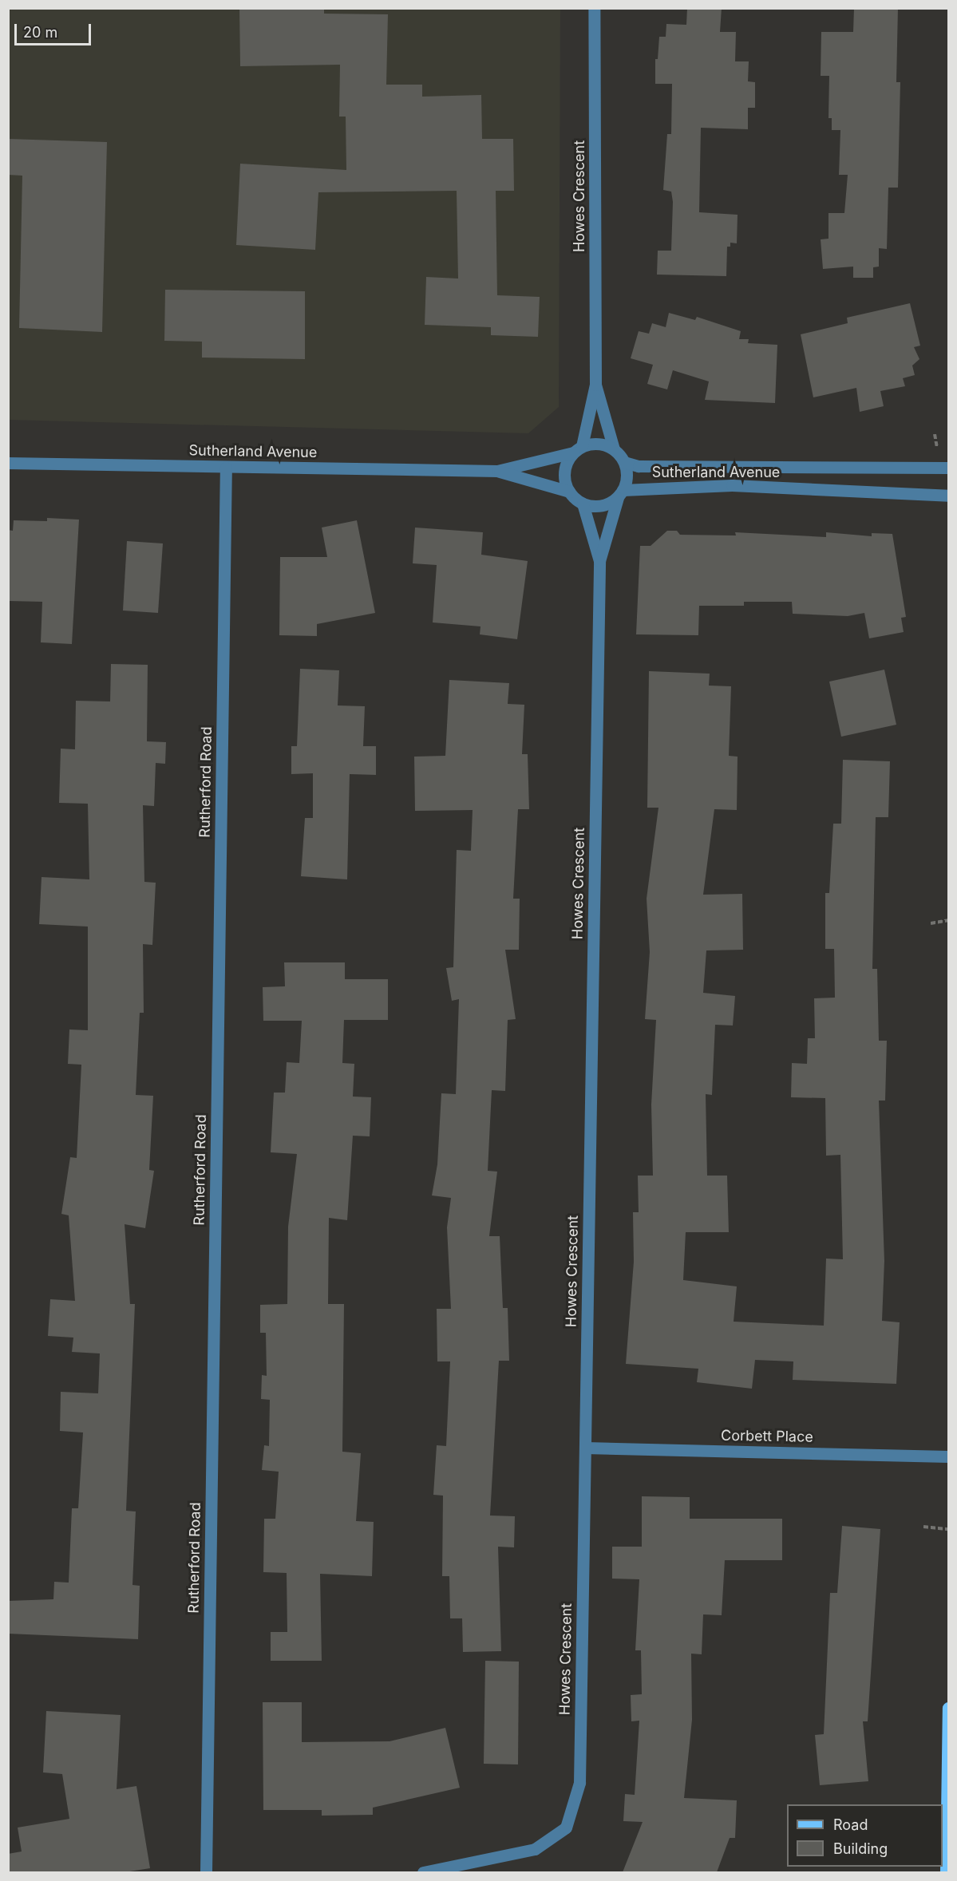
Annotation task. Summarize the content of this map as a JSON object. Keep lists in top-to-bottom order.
{
  "streets": {
    "street": [
      "Howes Crescent",
      "Sutherland Avenue",
      "Rutherford Road",
      "Corbett Place"
    ]
  },
  "crossings": [
    ["Howes Crescent", "Sutherland Avenue"],
    ["Howes Crescent", "Corbett Place"],
    ["Sutherland Avenue", "Rutherford Road"]
  ],
  "legend": ["Road", "Building"],
  "scale_bar": "20 m"
}
